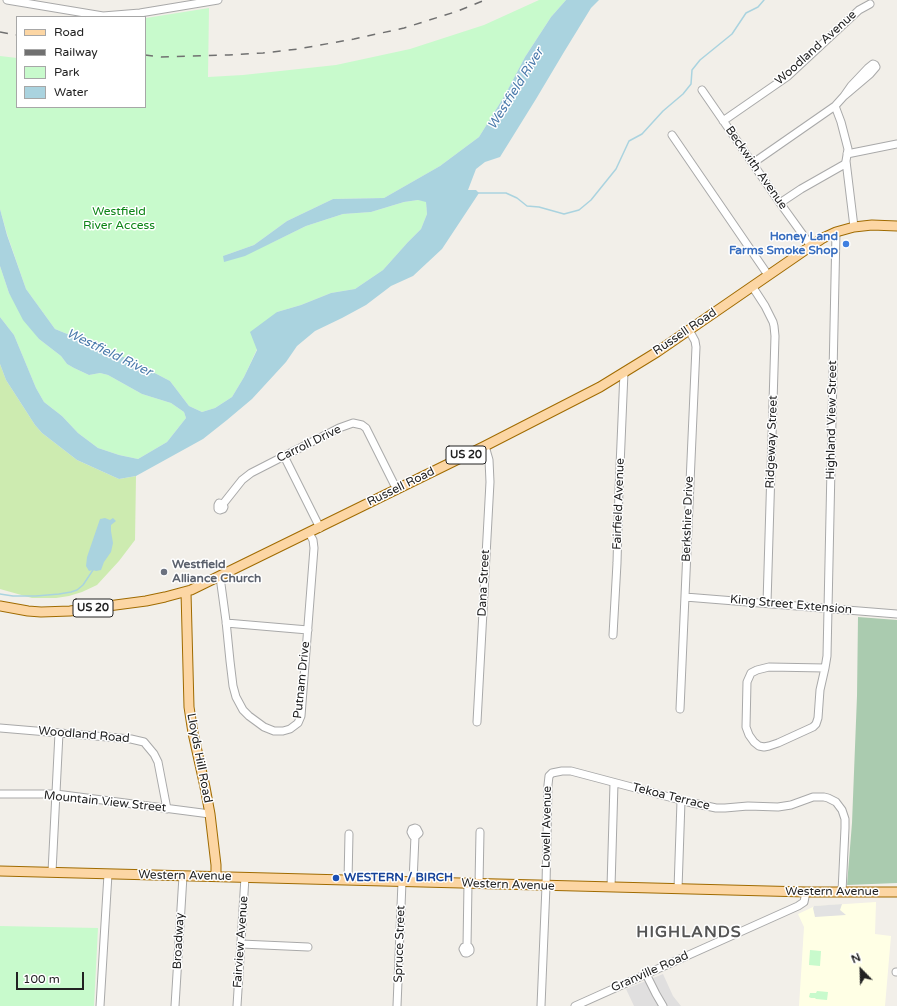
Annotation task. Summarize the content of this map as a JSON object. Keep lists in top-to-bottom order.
{
  "streets": {
    "main road": [
      "Russell Road",
      "US 20",
      "Lloyds Hill Road",
      "Western Avenue"
    ],
    "street": [
      "Woodland Avenue",
      "Beckwith Avenue",
      "Highland View Street",
      "Ridgeway Street",
      "Carroll Drive",
      "Fairfield Avenue",
      "Berkshire Drive",
      "Dana Street",
      "King Street Extension",
      "Putnam Drive",
      "Woodland Road",
      "Tekoa Terrace",
      "Mountain View Street",
      "Lowell Avenue",
      "Broadway",
      "Fairview Avenue",
      "Spruce Street",
      "Granville Road"
    ]
  },
  "crossings": [
    ["Woodland Avenue", "Beckwith Avenue"],
    ["Beckwith Avenue", "Russell Road"],
    ["Russell Road", "Highland View Street"],
    ["Russell Road", "Ridgeway Street"],
    ["Russell Road", "Carroll Drive"],
    ["Russell Road", "US 20"],
    ["Russell Road", "Fairfield Avenue"],
    ["Russell Road", "Berkshire Drive"],
    ["Russell Road", "Dana Street"],
    ["Russell Road", "Putnam Drive"],
    ["Russell Road", "Lloyds Hill Road"],
    ["Highland View Street", "King Street Extension"],
    ["Ridgeway Street", "King Street Extension"],
    ["Berkshire Drive", "King Street Extension"],
    ["Woodland Road", "Mountain View Street"],
    ["Lloyds Hill Road", "Mountain View Street"],
    ["Lloyds Hill Road", "Western Avenue"],
    ["Tekoa Terrace", "Lowell Avenue"],
    ["Tekoa Terrace", "Western Avenue"],
    ["Lowell Avenue", "Western Avenue"],
    ["Western Avenue", "Broadway"],
    ["Western Avenue", "Fairview Avenue"],
    ["Western Avenue", "Spruce Street"],
    ["Western Avenue", "Granville Road"]
  ],
  "districts": ["HIGHLANDS"],
  "water": ["Westfield River"],
  "parks": ["Westfield River Access"],
  "places": ["Honey Land Farms Smoke Shop", "Westfield Alliance Church", "WESTERN / BIRCH"],
  "legend": [
    "Road",
    "Railway",
    "Park",
    "Water"
  ],
  "scale_bar": "100 m",
  "north": "top left"
}
